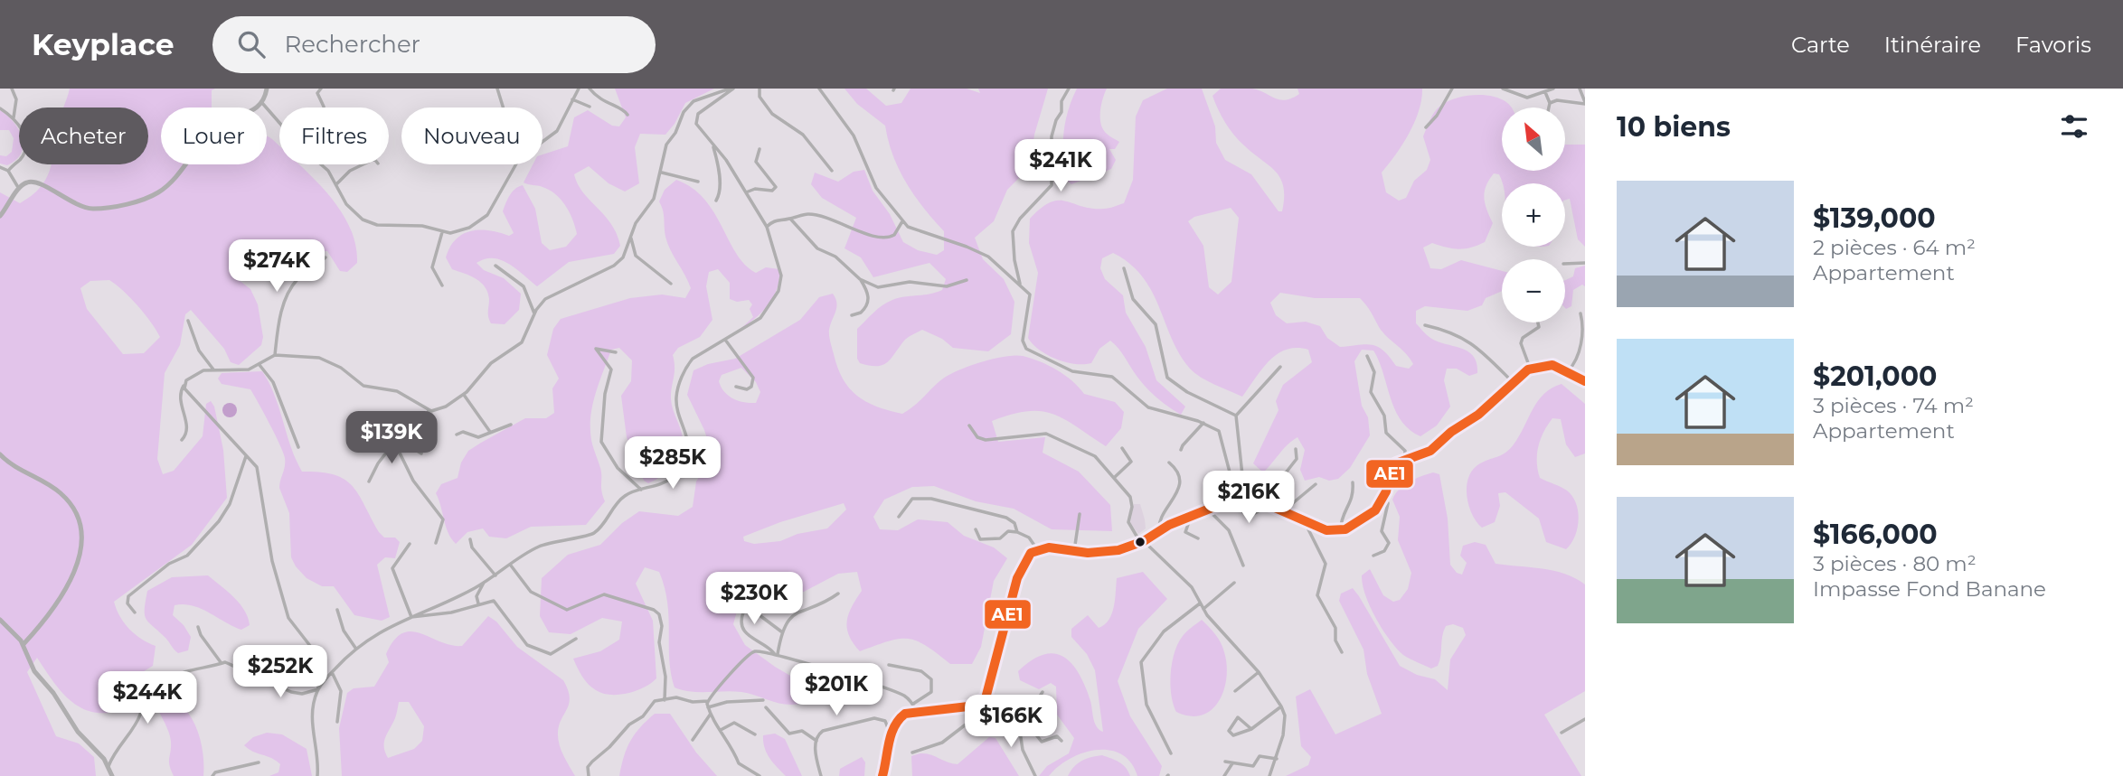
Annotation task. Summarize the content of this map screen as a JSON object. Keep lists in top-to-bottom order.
{
  "lines": ["transit line AE1"],
  "north": "top left",
  "page": {
    "header": "Keyplace",
    "search": "Rechercher",
    "nav": ["Carte", "Itinéraire", "Favoris"],
    "heading": "10 biens",
    "map_buttons": ["+", "−"],
    "chip": [
      "Acheter",
      "Louer",
      "Filtres",
      "Nouveau"
    ],
    "price": [
      "$241K",
      "$274K",
      "$139K",
      "$285K",
      "$216K",
      "$230K",
      "$252K",
      "$201K",
      "$244K",
      "$166K"
    ],
    "list": [
      {
        "name": "$139,000",
        "note": "2 pièces · 64 m² · Appartement"
      },
      {
        "name": "$201,000",
        "note": "3 pièces · 74 m² · Appartement"
      },
      {
        "name": "$166,000",
        "note": "3 pièces · 80 m² · Impasse Fond Banane"
      }
    ]
  }
}
